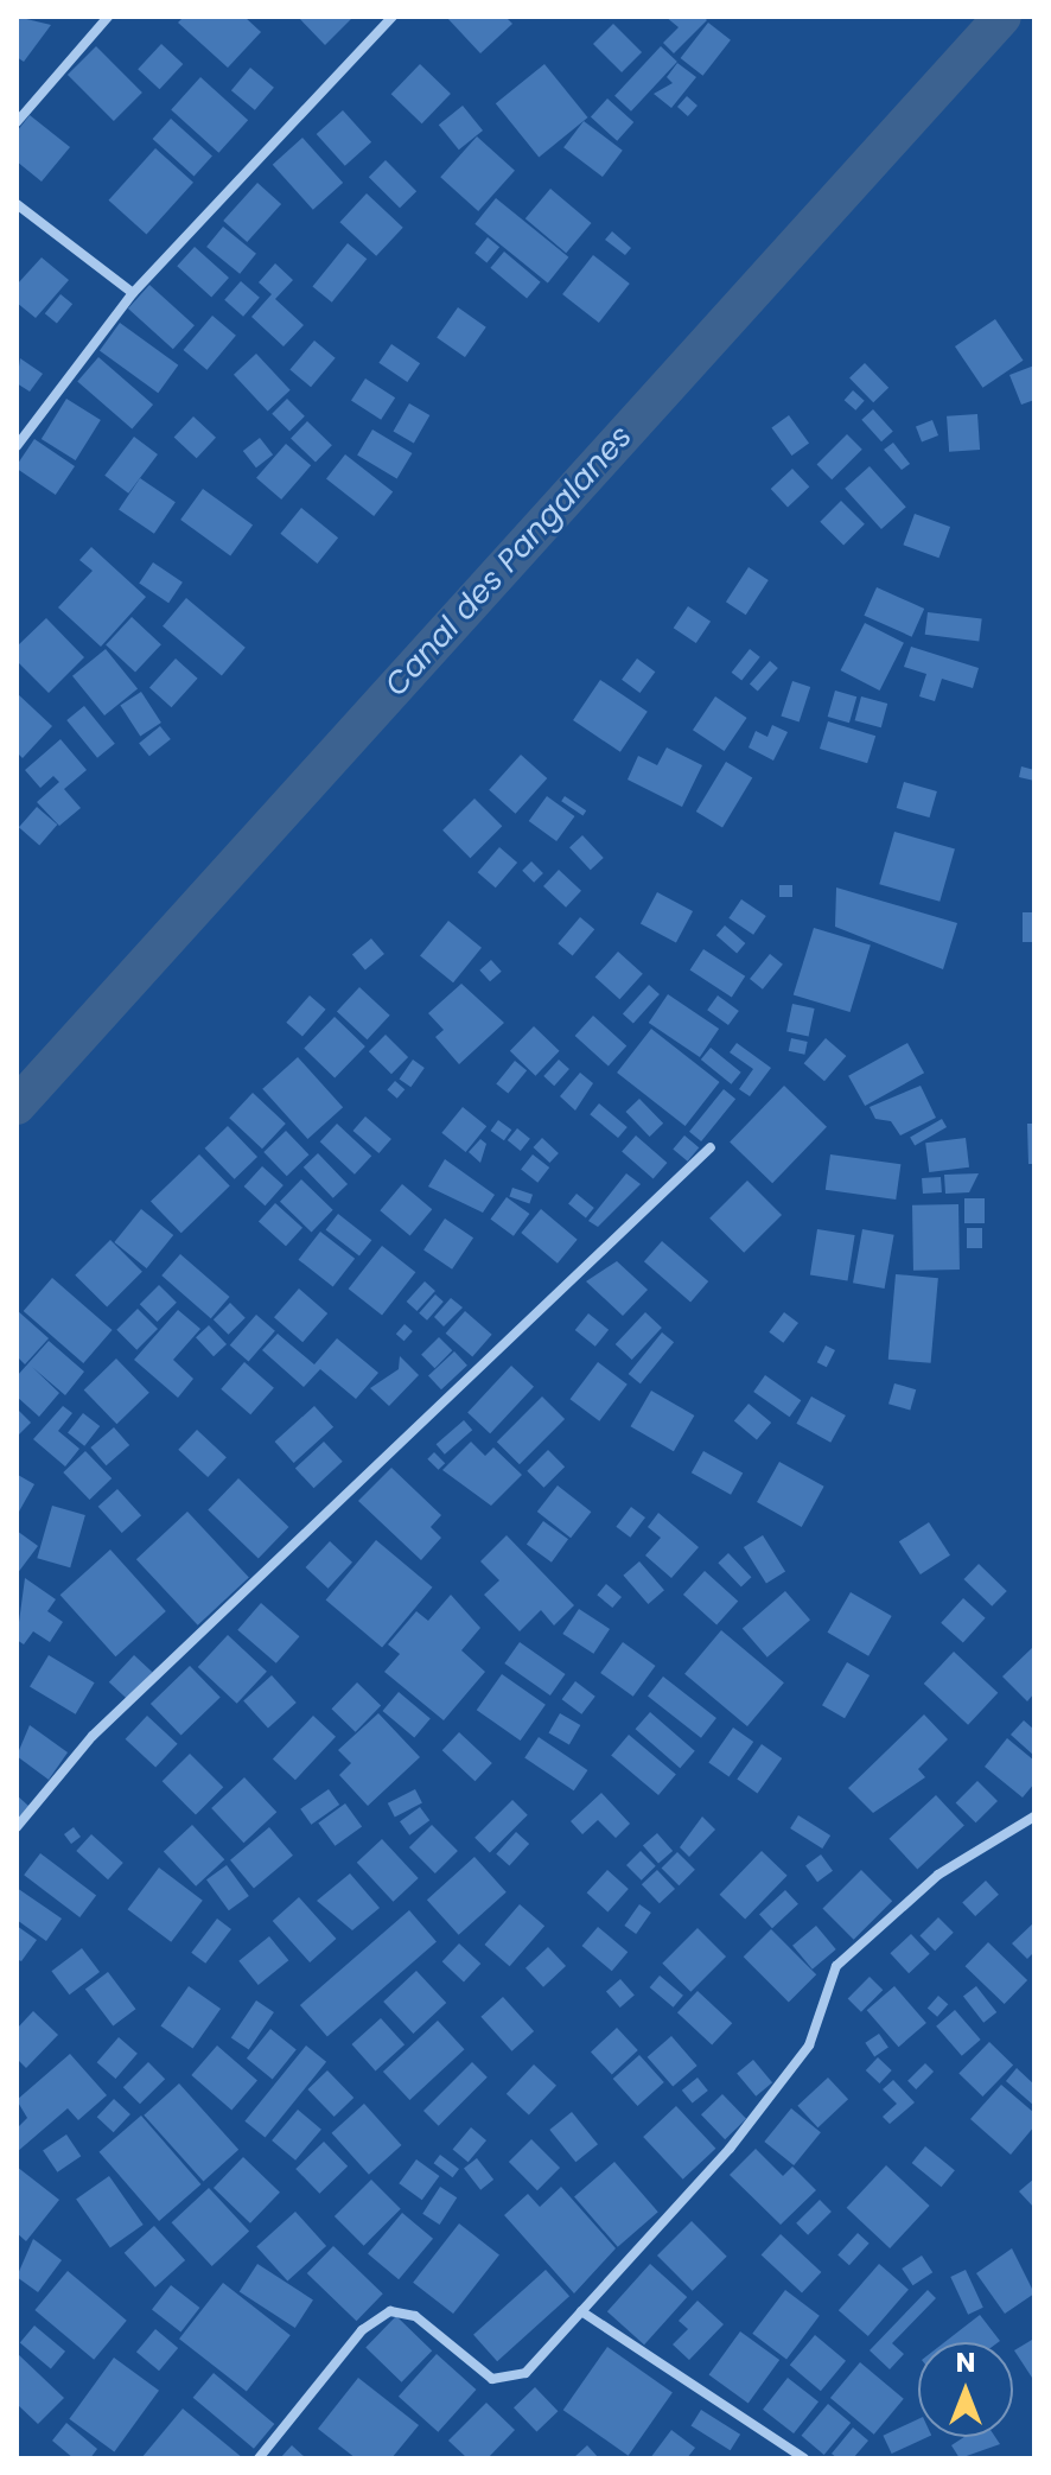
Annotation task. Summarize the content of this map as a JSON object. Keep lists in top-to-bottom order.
{
  "water": ["Canal des Pangalanes"],
  "north": "top"
}
